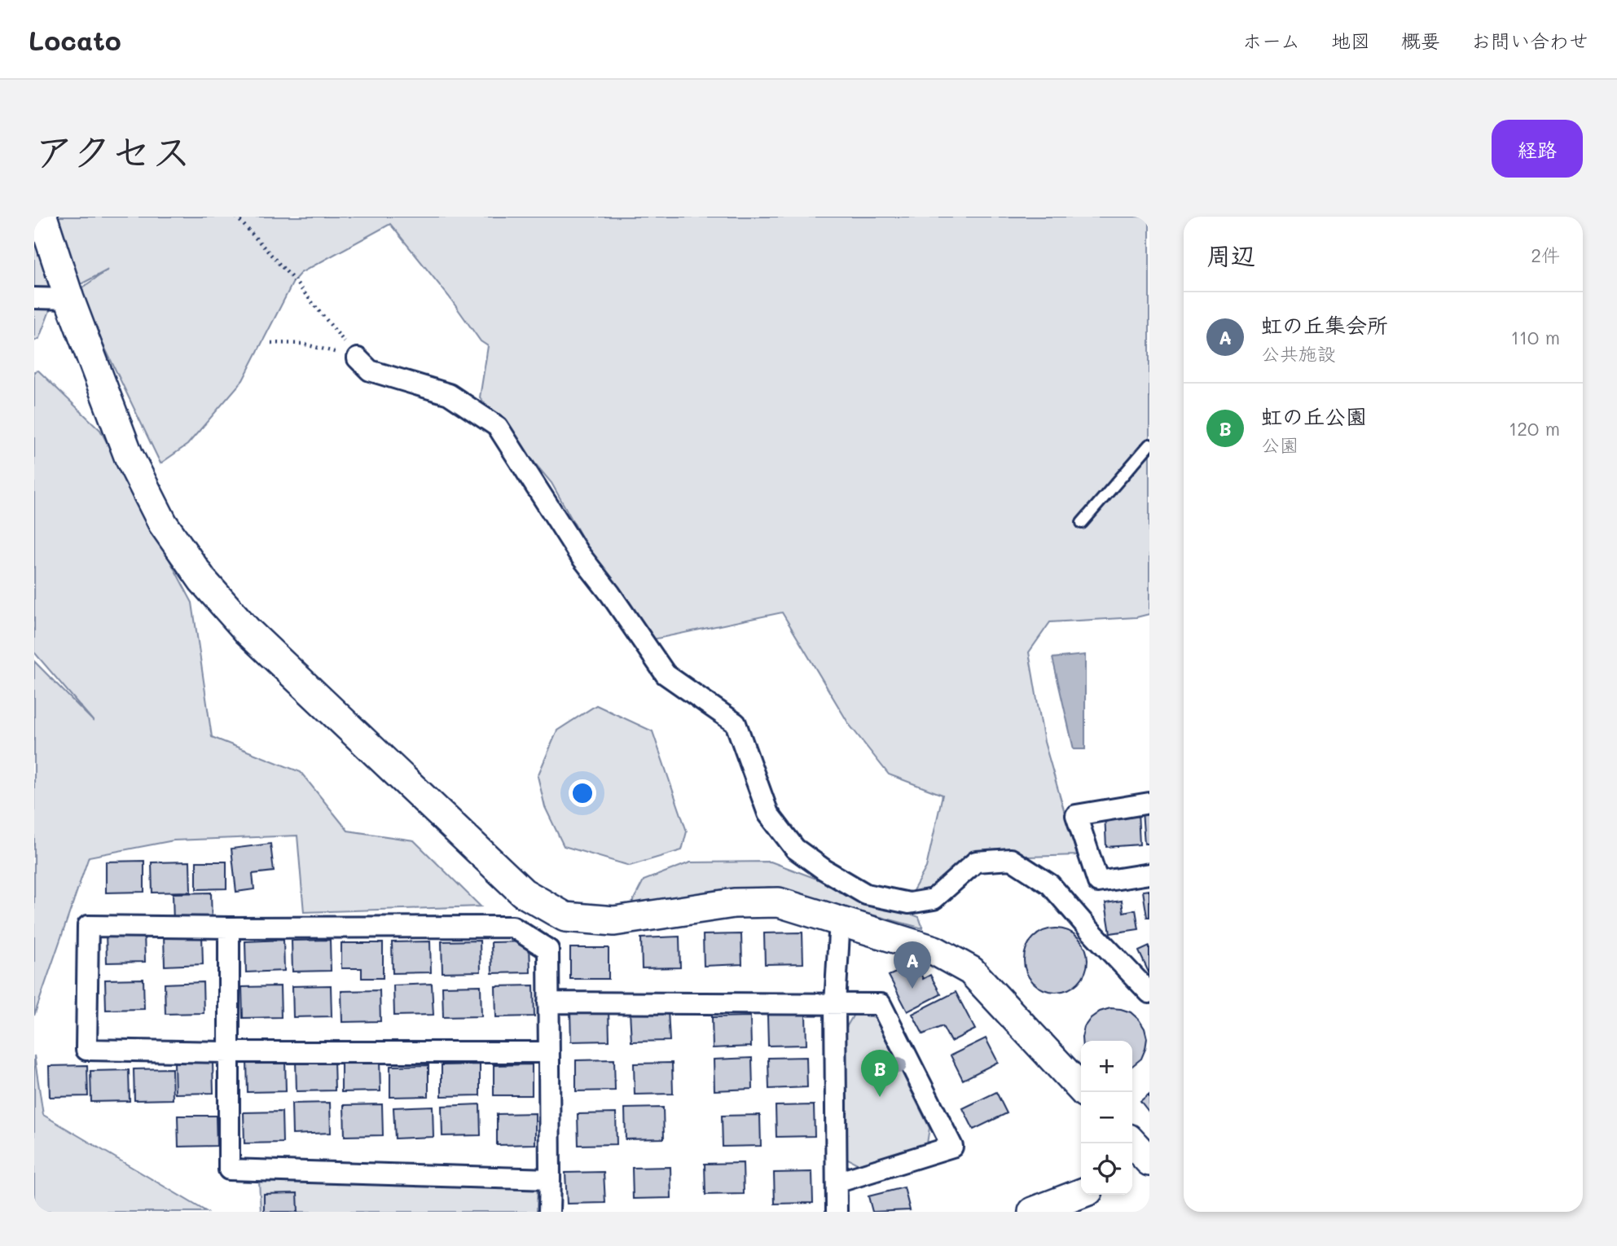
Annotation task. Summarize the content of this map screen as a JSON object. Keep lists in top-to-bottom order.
{
  "page": {
    "header": "Locato",
    "nav": [
      "ホーム",
      "地図",
      "概要",
      "お問い合わせ"
    ],
    "title": "アクセス",
    "buttons": "経路",
    "heading": ["周辺", "2件"],
    "list": [
      {
        "mark": "A",
        "name": "虹の丘集会所",
        "note": "公共施設",
        "value": "110 m"
      },
      {
        "mark": "B",
        "name": "虹の丘公園",
        "note": "公園",
        "value": "120 m"
      }
    ],
    "pins": ["A", "B"],
    "map_buttons": ["+", "−"]
  }
}
